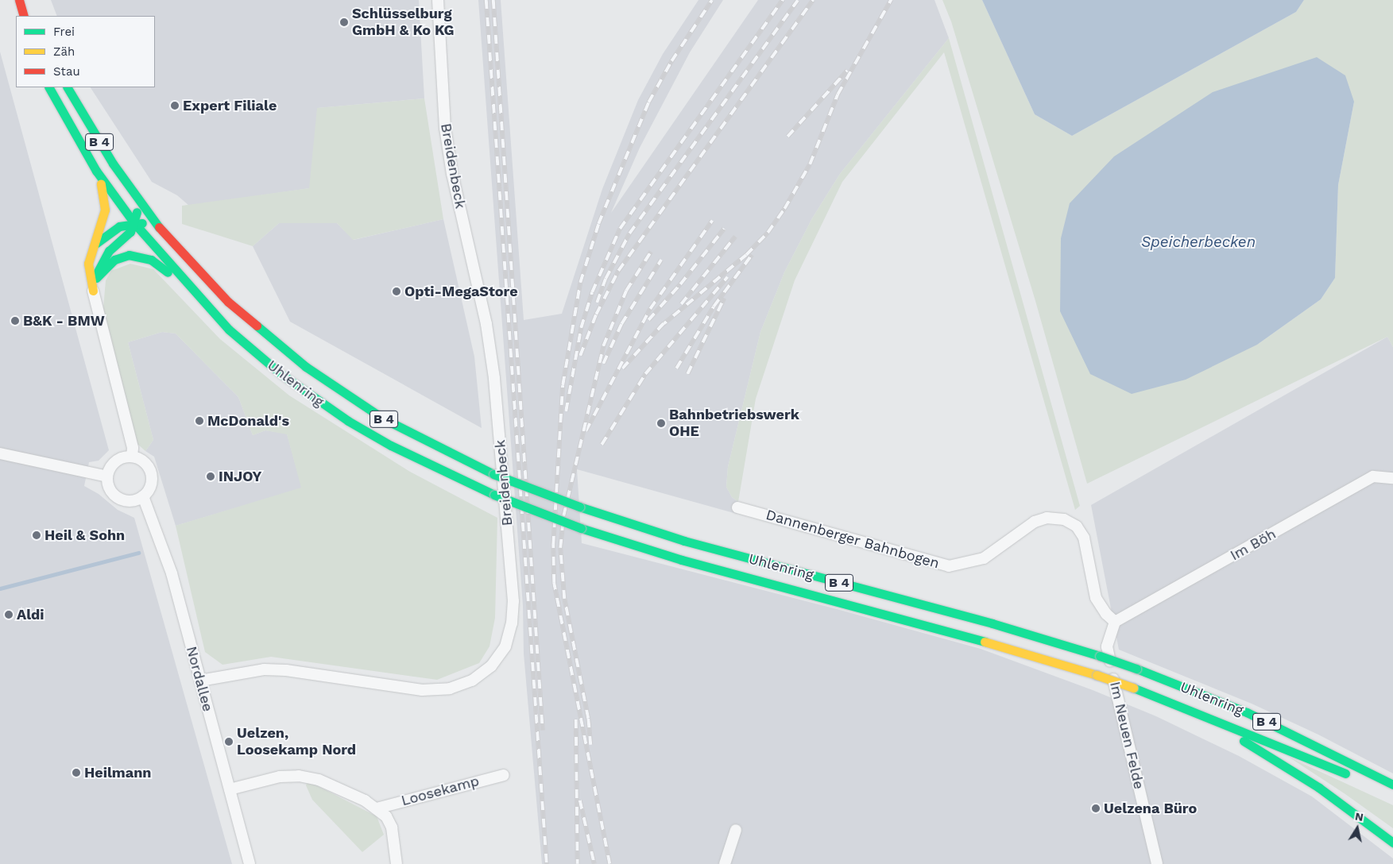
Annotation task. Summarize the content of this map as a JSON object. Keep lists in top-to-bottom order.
{
  "streets": {
    "main road": ["B 4", "Uhlenring"],
    "street": [
      "Breidenbeck",
      "Dannenberger Bahnbogen",
      "Im Böh",
      "Nordallee",
      "Im Neuen Felde",
      "Loosekamp"
    ]
  },
  "crossings": [
    ["B 4", "Uhlenring"],
    ["Breidenbeck", "Nordallee"],
    ["Dannenberger Bahnbogen", "Im Böh"],
    ["Dannenberger Bahnbogen", "Im Neuen Felde"],
    ["Im Böh", "Im Neuen Felde"],
    ["Nordallee", "Loosekamp"]
  ],
  "water": ["Speicherbecken"],
  "places": [
    "Schlüsselburg GmbH & Ko KG",
    "Expert Filiale",
    "Opti-MegaStore",
    "B&K - BMW",
    "McDonald's",
    "Bahnbetriebswerk OHE",
    "INJOY",
    "Heil & Sohn",
    "Aldi",
    "Uelzen, Loosekamp Nord",
    "Heilmann",
    "Uelzena Büro"
  ],
  "legend": ["Frei", "Zäh", "Stau"],
  "north": "top"
}
